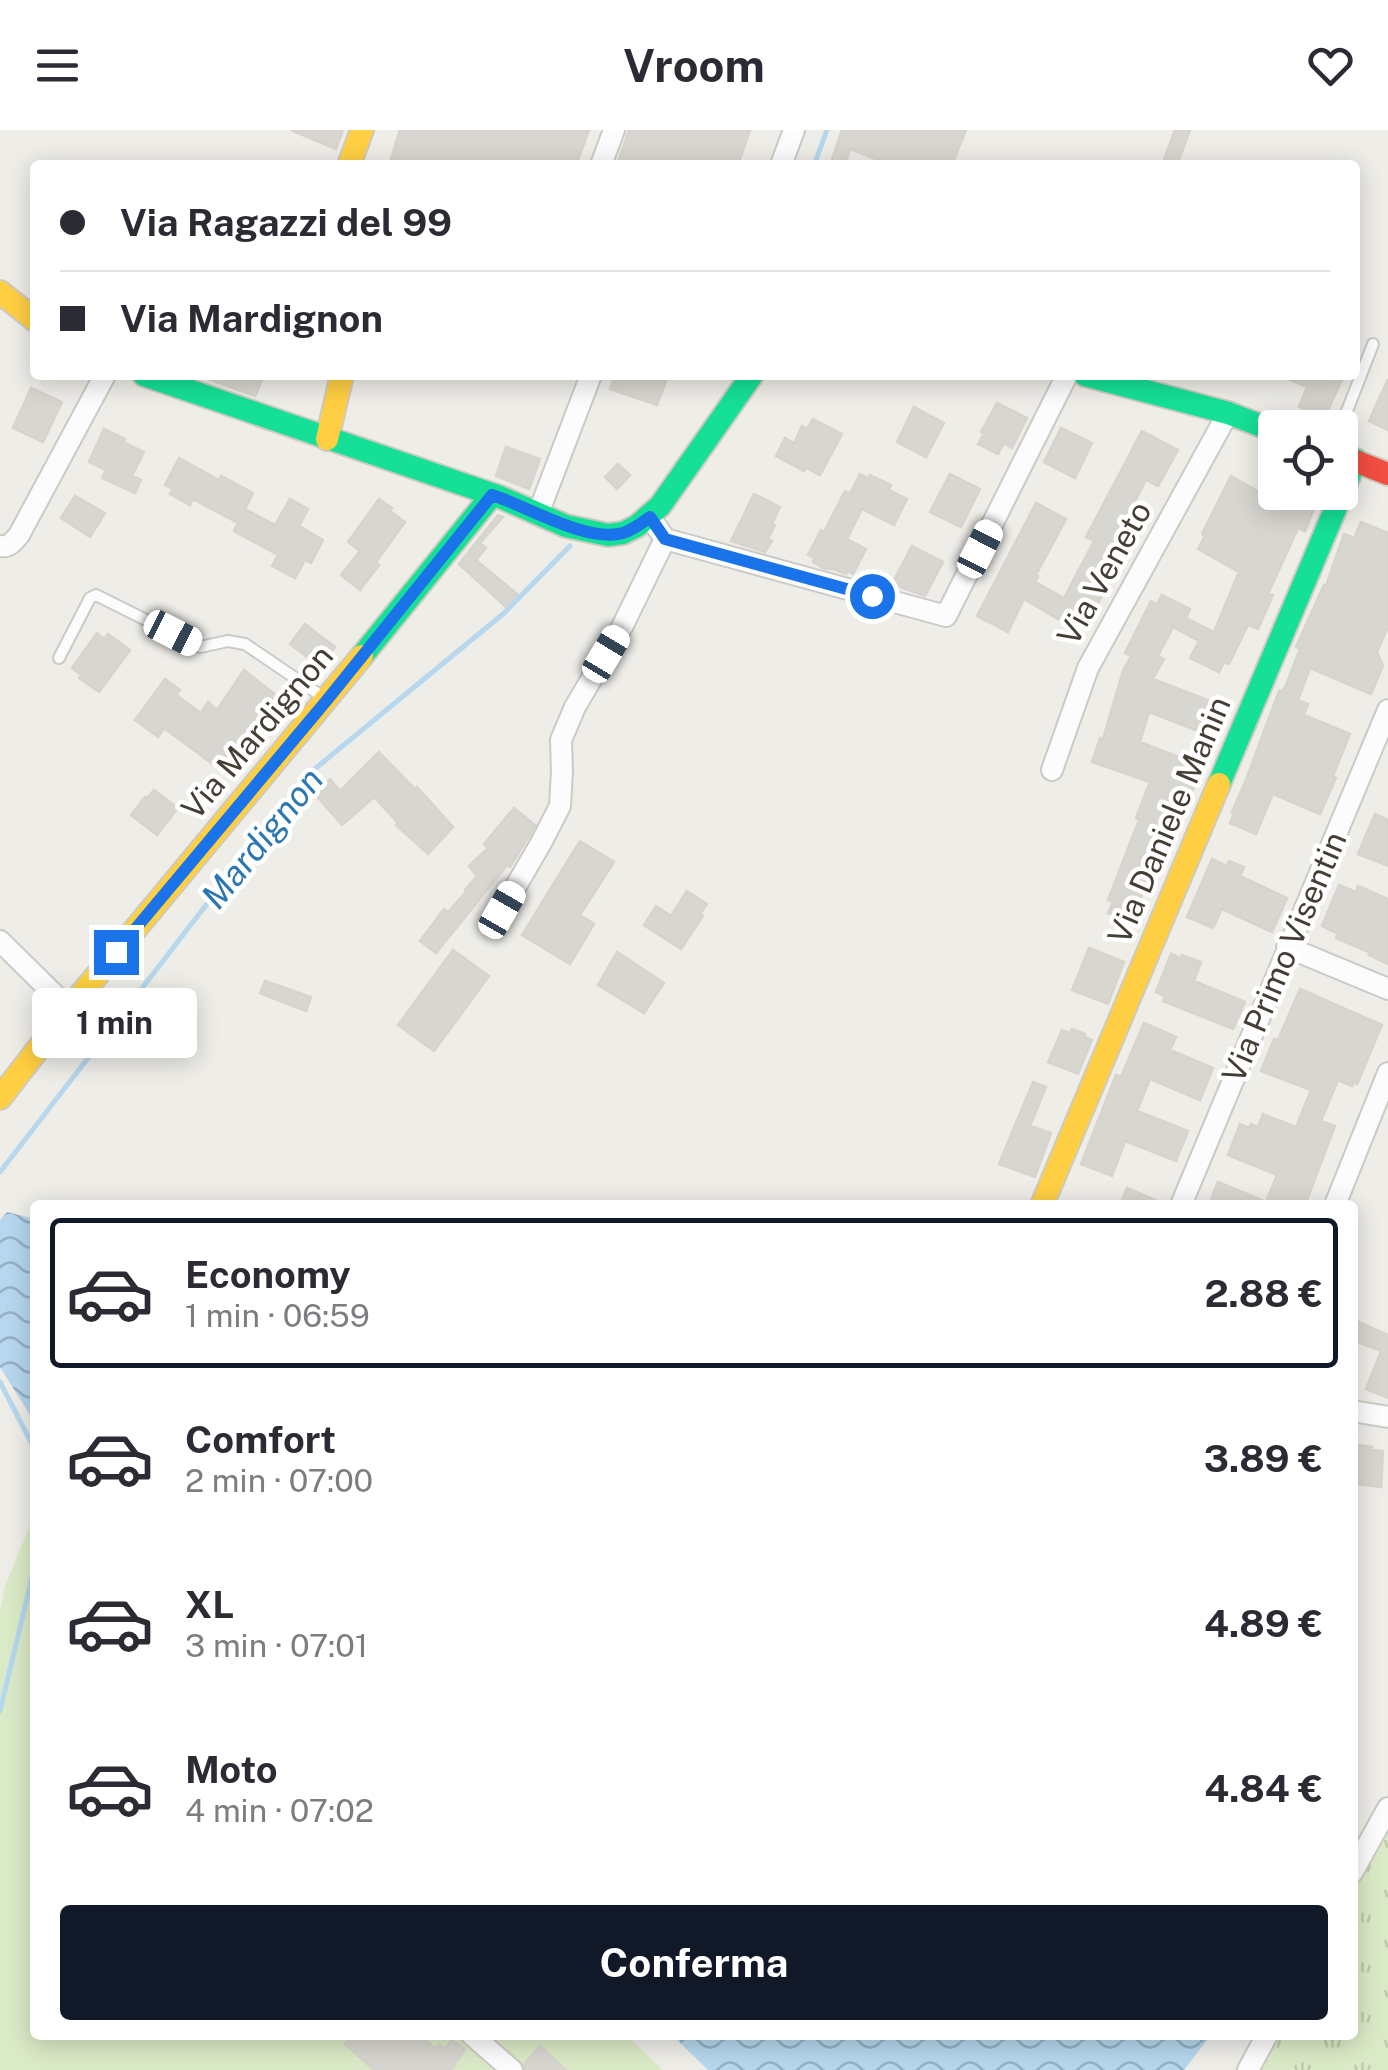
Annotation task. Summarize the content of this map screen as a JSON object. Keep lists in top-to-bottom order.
{
  "streets": {
    "street": [
      "Via Veneto",
      "Via Mardignon",
      "Via Daniele Manin",
      "Via Primo Visentin"
    ]
  },
  "water": ["Mardignon"],
  "page": {
    "header": "Vroom",
    "banner": ["Via Ragazzi del 99", "Via Mardignon"],
    "bubble": "1 min",
    "list": [
      {
        "name": "Economy",
        "note": "1 min · 06:59",
        "value": "2.88 €"
      },
      {
        "name": "Comfort",
        "note": "2 min · 07:00",
        "value": "3.89 €"
      },
      {
        "name": "XL",
        "note": "3 min · 07:01",
        "value": "4.89 €"
      },
      {
        "name": "Moto",
        "note": "4 min · 07:02",
        "value": "4.84 €"
      }
    ],
    "buttons": "Conferma"
  }
}
